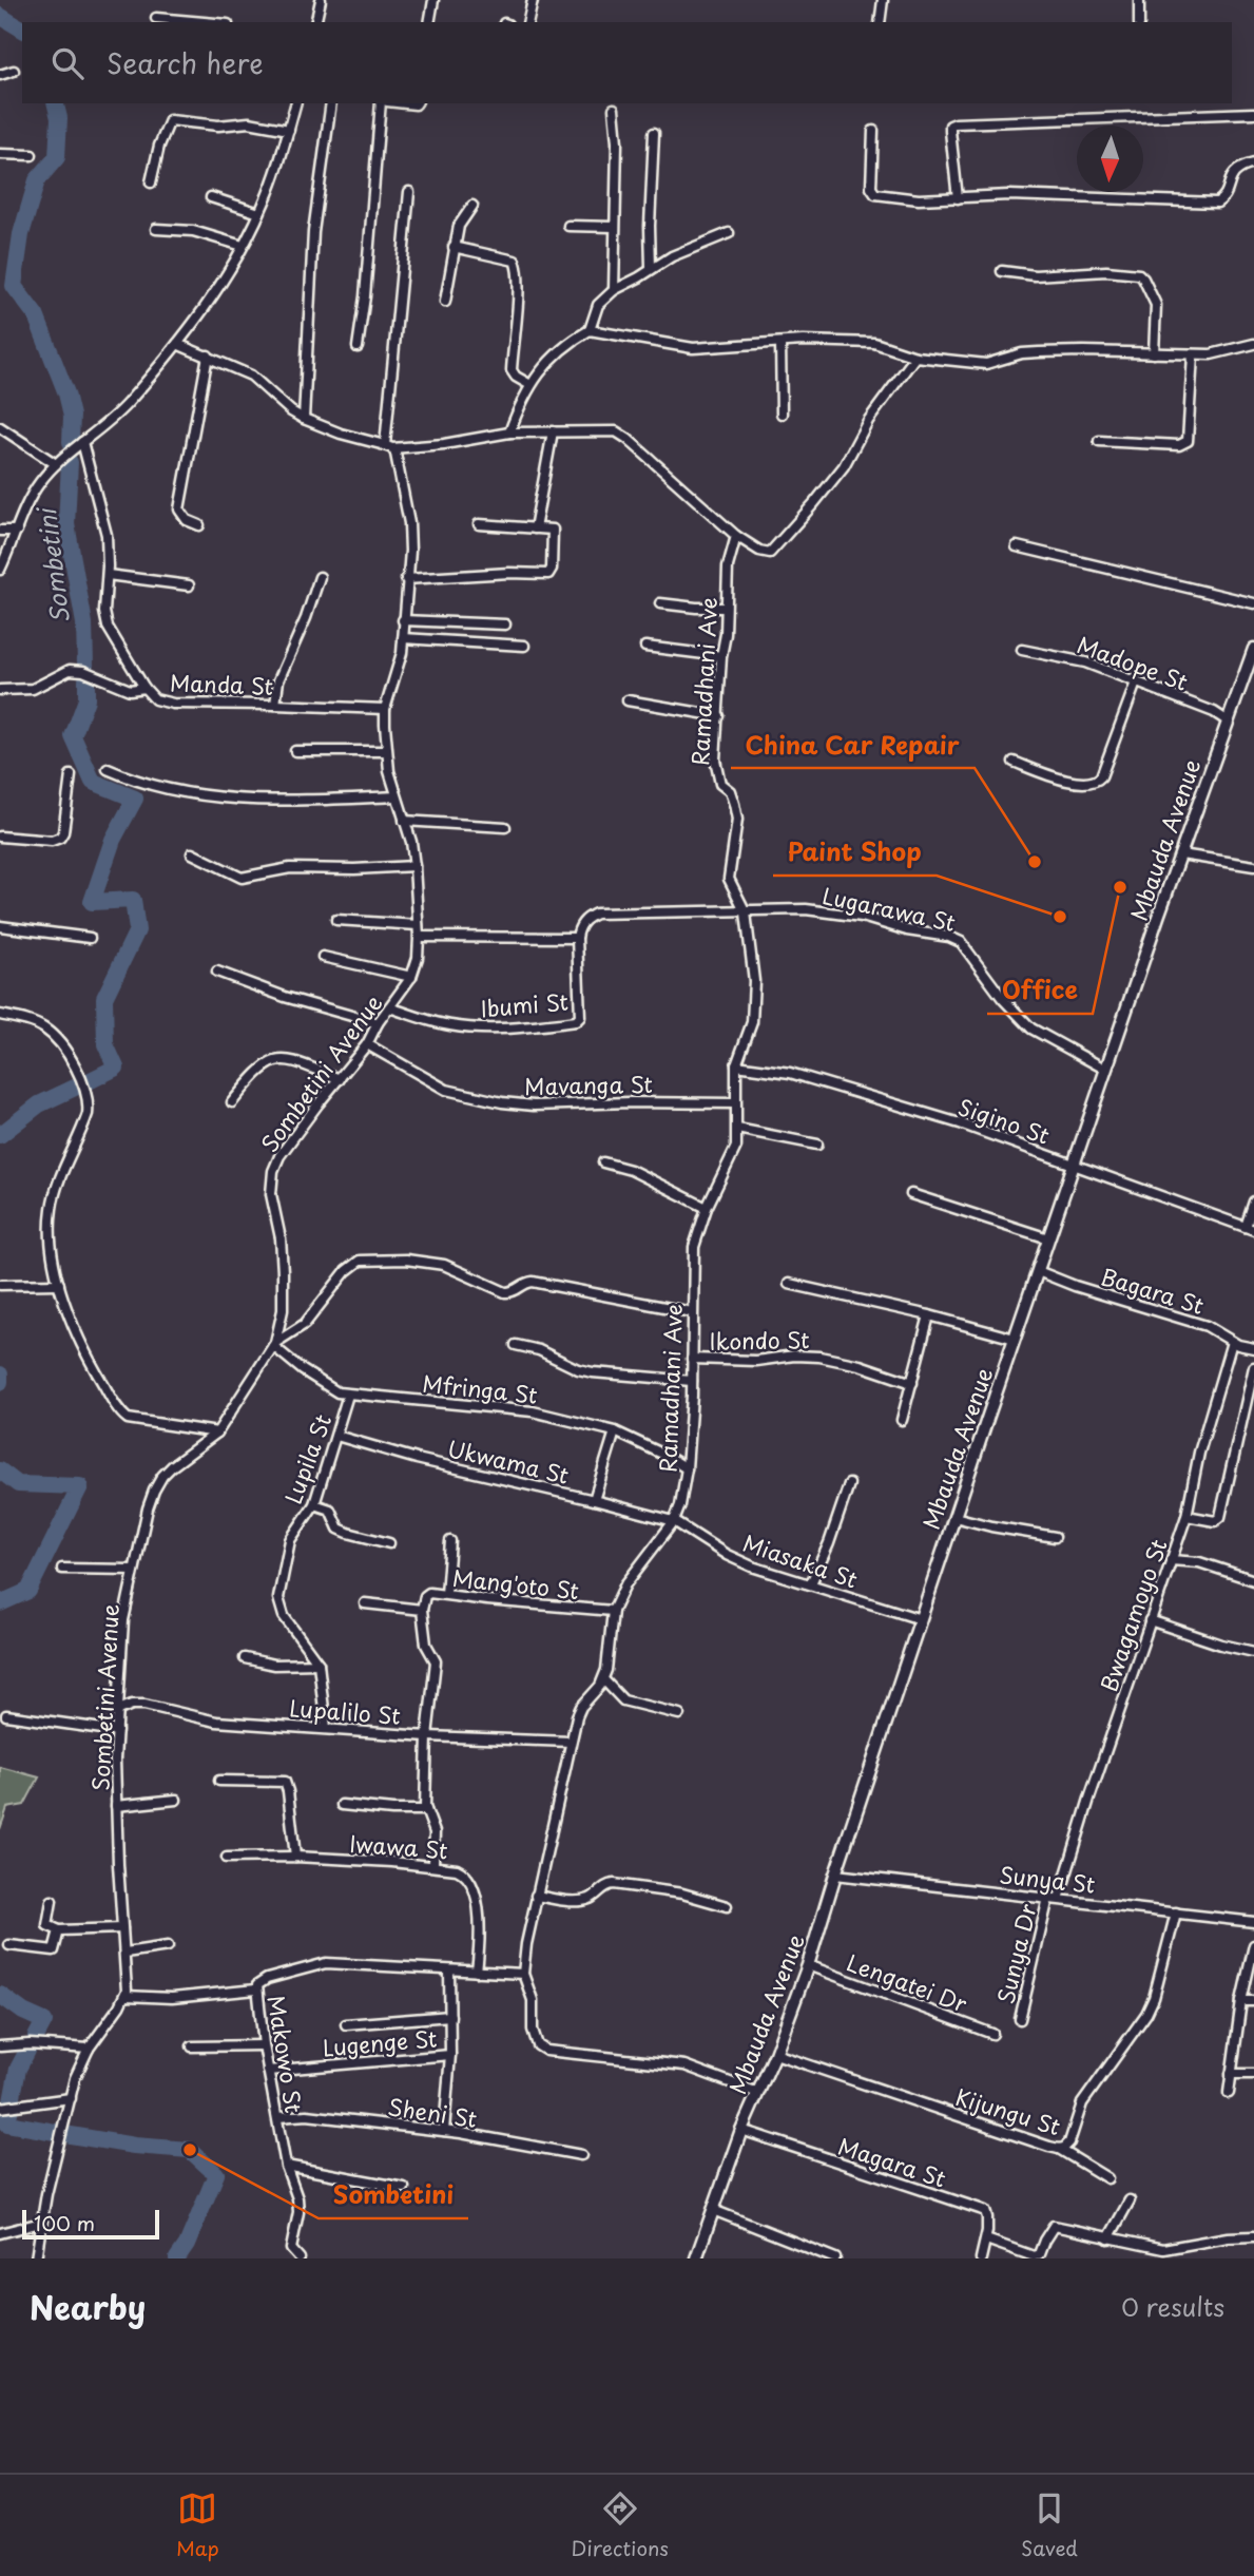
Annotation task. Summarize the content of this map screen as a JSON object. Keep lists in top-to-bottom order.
{
  "streets": {
    "street": [
      "Madope St",
      "Ramadhani Ave",
      "Manda St",
      "Mbauda Avenue",
      "Lugarawa St",
      "Ibumi St",
      "Sombetini Avenue",
      "Mavanga St",
      "Sigino St",
      "Bagara St",
      "Ikondo St",
      "Mfringa St",
      "Lupila St",
      "Ukwama St",
      "Miasaka St",
      "Mang'oto St",
      "Bwagamoyo St",
      "Lupalilo St",
      "Iwawa St",
      "Sunya St",
      "Sunya Dr",
      "Lengatei Dr",
      "Lugenge St",
      "Makowo St",
      "Kijungu St",
      "Sheni St",
      "Magara St"
    ]
  },
  "crossings": [
    ["Madope St", "Mbauda Avenue"],
    ["Ramadhani Ave", "Lugarawa St"],
    ["Ramadhani Ave", "Mavanga St"],
    ["Ramadhani Ave", "Sigino St"],
    ["Ramadhani Ave", "Ikondo St"],
    ["Ramadhani Ave", "Mfringa St"],
    ["Ramadhani Ave", "Ukwama St"],
    ["Ramadhani Ave", "Miasaka St"],
    ["Ramadhani Ave", "Mang'oto St"],
    ["Manda St", "Sombetini Avenue"],
    ["Mbauda Avenue", "Lugarawa St"],
    ["Mbauda Avenue", "Sigino St"],
    ["Mbauda Avenue", "Bagara St"],
    ["Mbauda Avenue", "Miasaka St"],
    ["Mbauda Avenue", "Sunya St"],
    ["Mbauda Avenue", "Lengatei Dr"],
    ["Mbauda Avenue", "Kijungu St"],
    ["Mbauda Avenue", "Magara St"],
    ["Ibumi St", "Sombetini Avenue"],
    ["Sombetini Avenue", "Mavanga St"],
    ["Sombetini Avenue", "Mfringa St"],
    ["Sombetini Avenue", "Lupalilo St"],
    ["Bagara St", "Bwagamoyo St"],
    ["Mfringa St", "Lupila St"],
    ["Lupila St", "Ukwama St"],
    ["Ukwama St", "Miasaka St"],
    ["Bwagamoyo St", "Sunya St"],
    ["Iwawa St", "Makowo St"],
    ["Sunya St", "Sunya Dr"],
    ["Sunya St", "Kijungu St"],
    ["Lugenge St", "Makowo St"],
    ["Makowo St", "Sheni St"]
  ],
  "water": ["Sombetini"],
  "places": [
    "China Car Repair",
    "Office",
    "Paint Shop",
    "Sombetini"
  ],
  "scale_bar": "100 m",
  "north": "bottom",
  "page": {
    "search": "Search here",
    "scale": "100 m",
    "heading": ["Nearby", "0 results"],
    "nav": ["Map", "Directions", "Saved"]
  }
}
